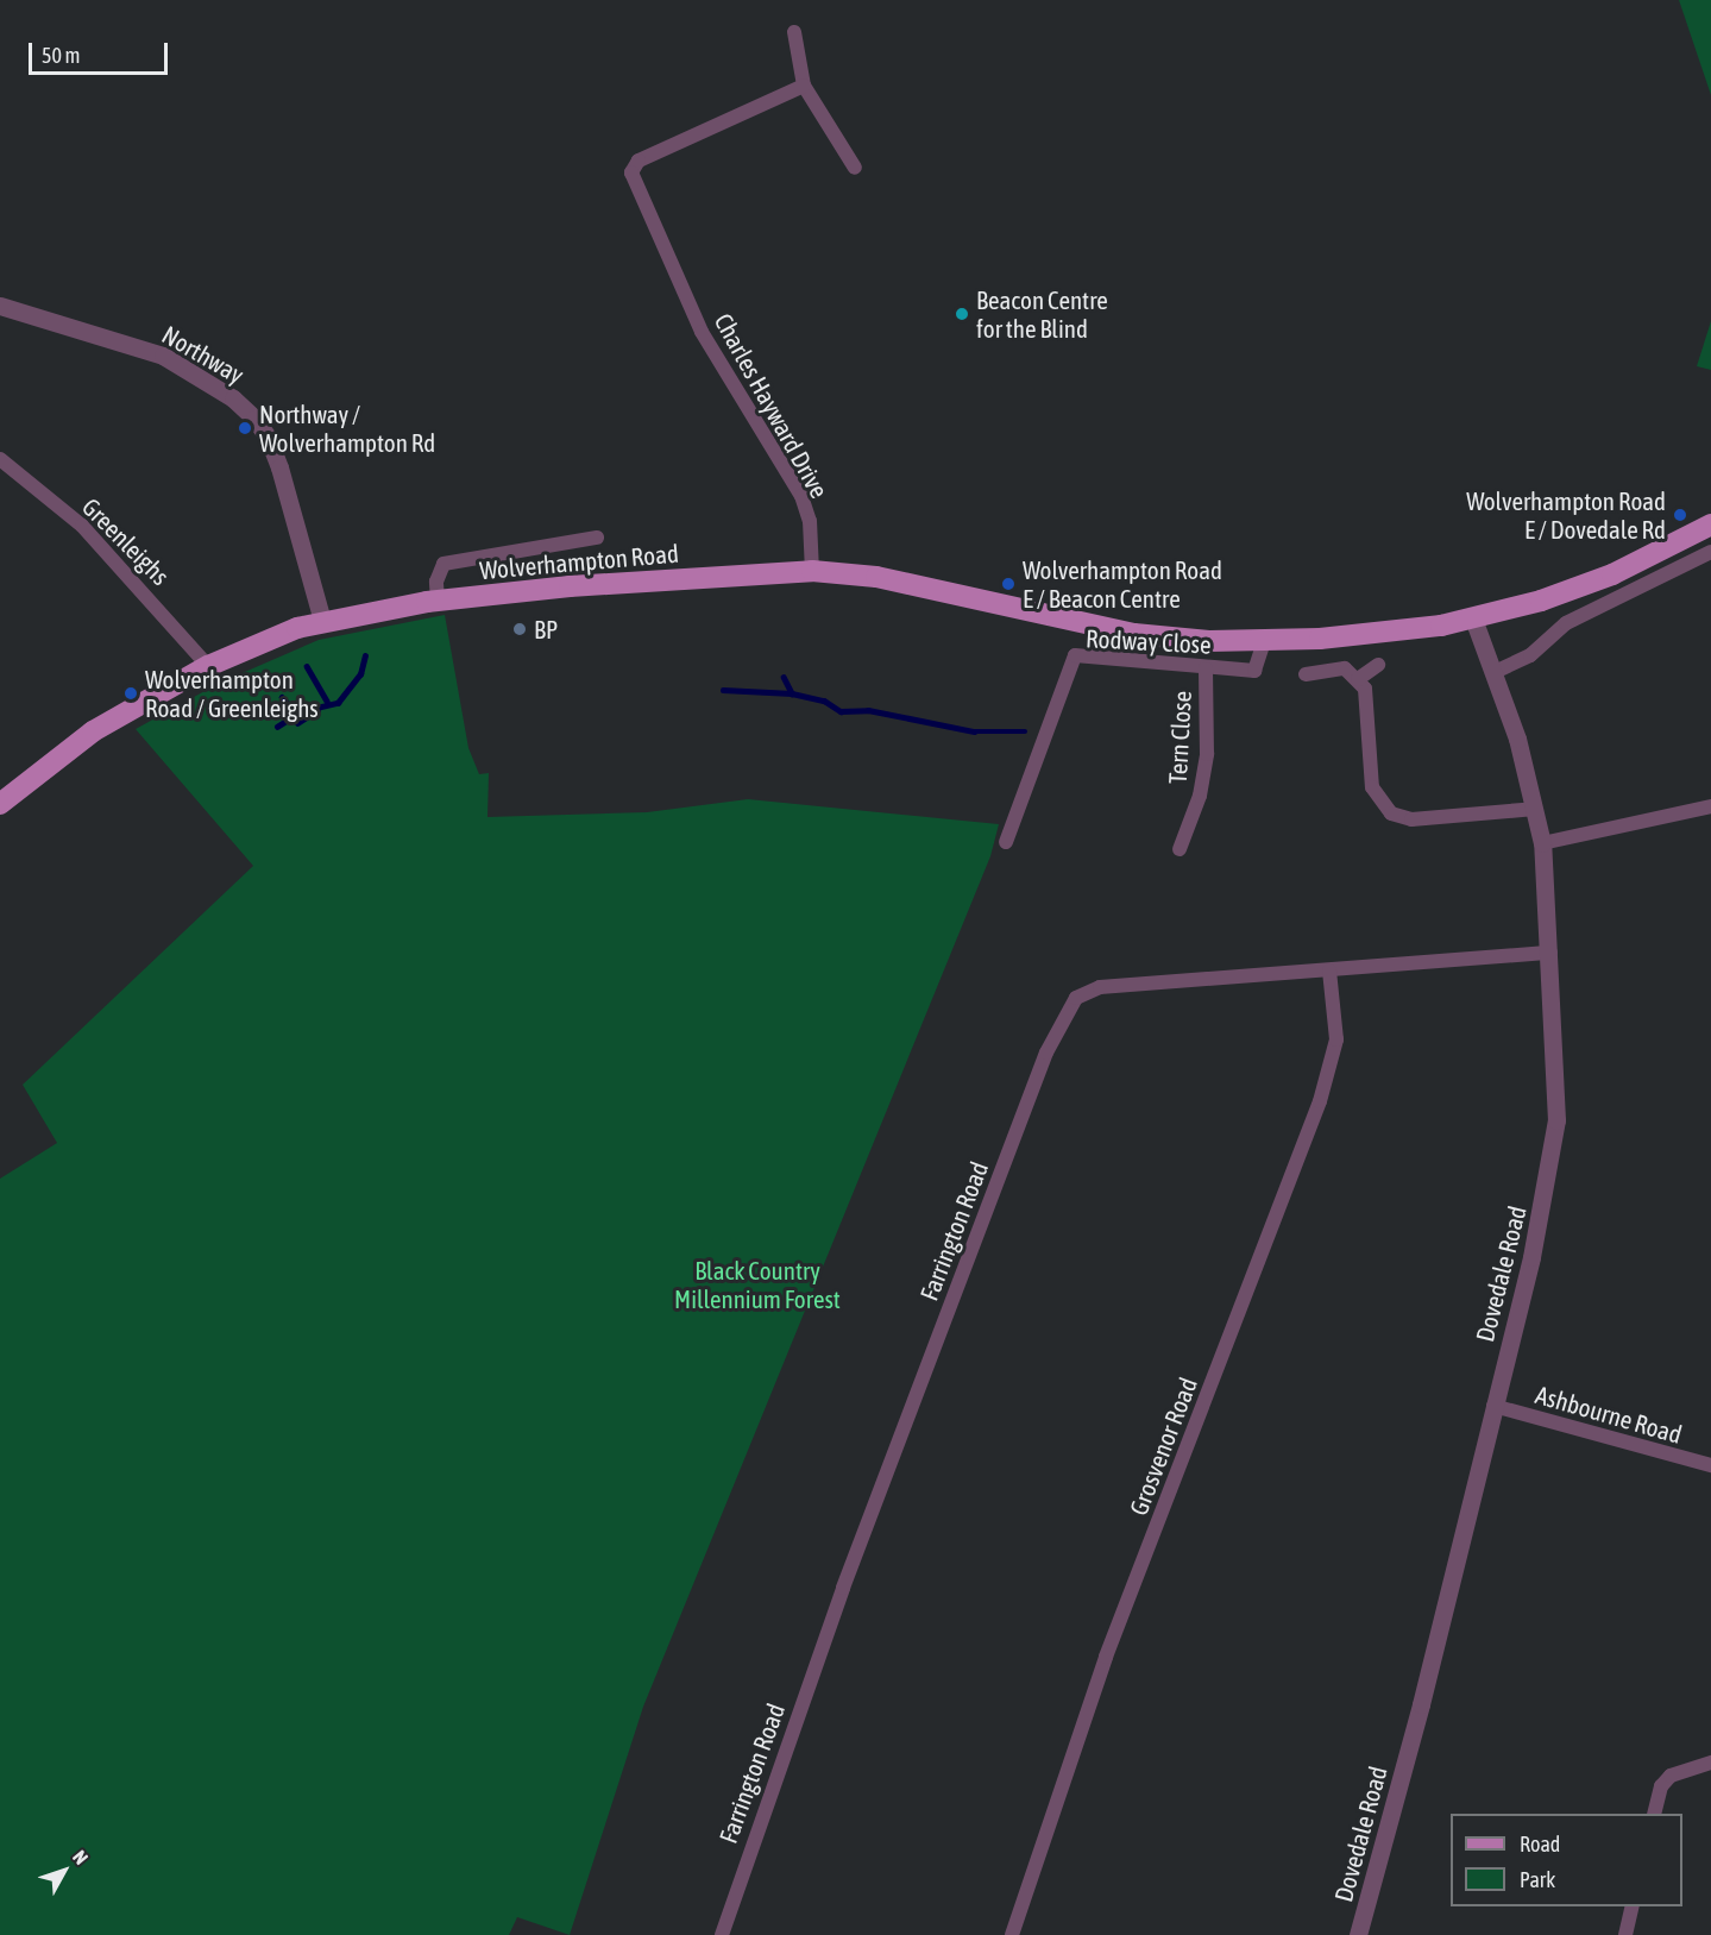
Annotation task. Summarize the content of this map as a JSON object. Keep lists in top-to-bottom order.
{
  "streets": {
    "main road": ["Wolverhampton Road"],
    "street": [
      "Northway",
      "Charles Hayward Drive",
      "Greenleighs",
      "Rodway Close",
      "Tern Close",
      "Farrington Road",
      "Dovedale Road",
      "Ashbourne Road",
      "Grosvenor Road"
    ]
  },
  "crossings": [
    ["Northway", "Wolverhampton Road"],
    ["Charles Hayward Drive", "Wolverhampton Road"],
    ["Greenleighs", "Wolverhampton Road"],
    ["Wolverhampton Road", "Rodway Close"],
    ["Wolverhampton Road", "Dovedale Road"],
    ["Rodway Close", "Tern Close"],
    ["Farrington Road", "Dovedale Road"],
    ["Farrington Road", "Grosvenor Road"],
    ["Dovedale Road", "Ashbourne Road"]
  ],
  "parks": ["Black Country Millennium Forest"],
  "places": [
    "Beacon Centre for the Blind",
    "Northway / Wolverhampton Rd",
    "Wolverhampton Road E / Dovedale Rd",
    "Wolverhampton Road E / Beacon Centre",
    "BP",
    "Wolverhampton Road / Greenleighs"
  ],
  "legend": ["Road", "Park"],
  "scale_bar": "50 m",
  "north": "top right"
}
